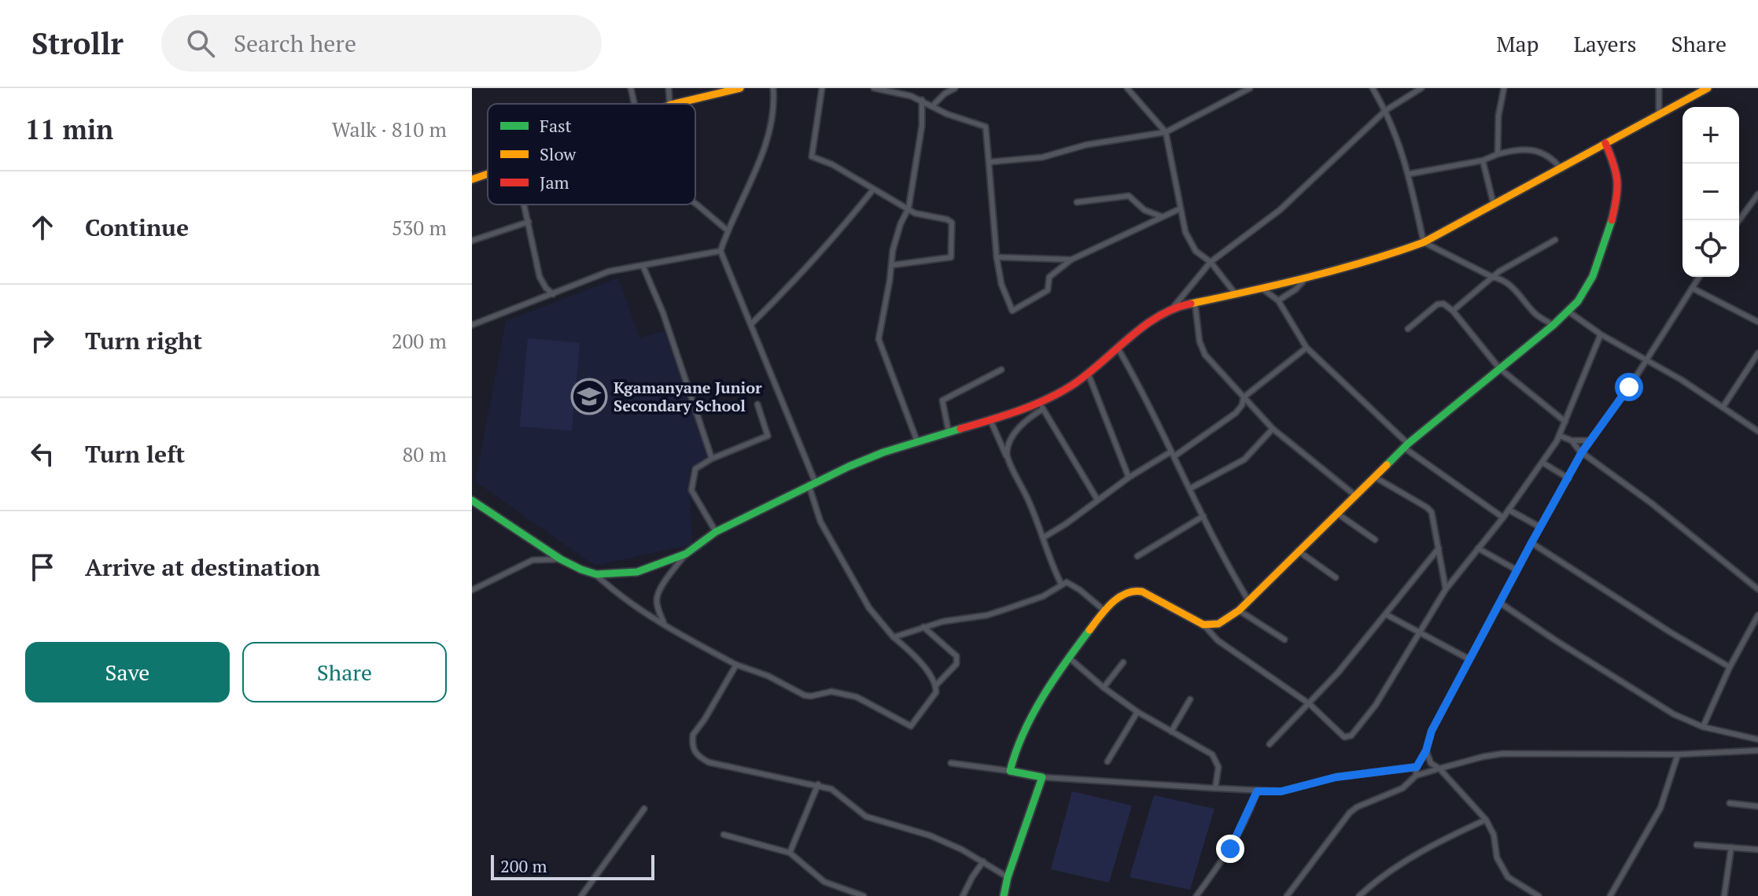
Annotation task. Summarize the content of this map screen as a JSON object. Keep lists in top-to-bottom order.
{
  "places": {
    "school or university": ["Kgamanyane Junior Secondary School"]
  },
  "legend": ["Fast", "Slow", "Jam"],
  "scale_bar": "200 m",
  "page": {
    "header": "Strollr",
    "search": "Search here",
    "nav": ["Map", "Layers", "Share"],
    "heading": ["11 min", "Walk · 810 m"],
    "map_buttons": ["+", "−"],
    "list": [
      ["Continue", "530 m"],
      ["Turn right", "200 m"],
      ["Turn left", "80 m"],
      "Arrive at destination"
    ],
    "buttons": ["Save", "Share"],
    "scale": "200 m"
  }
}
